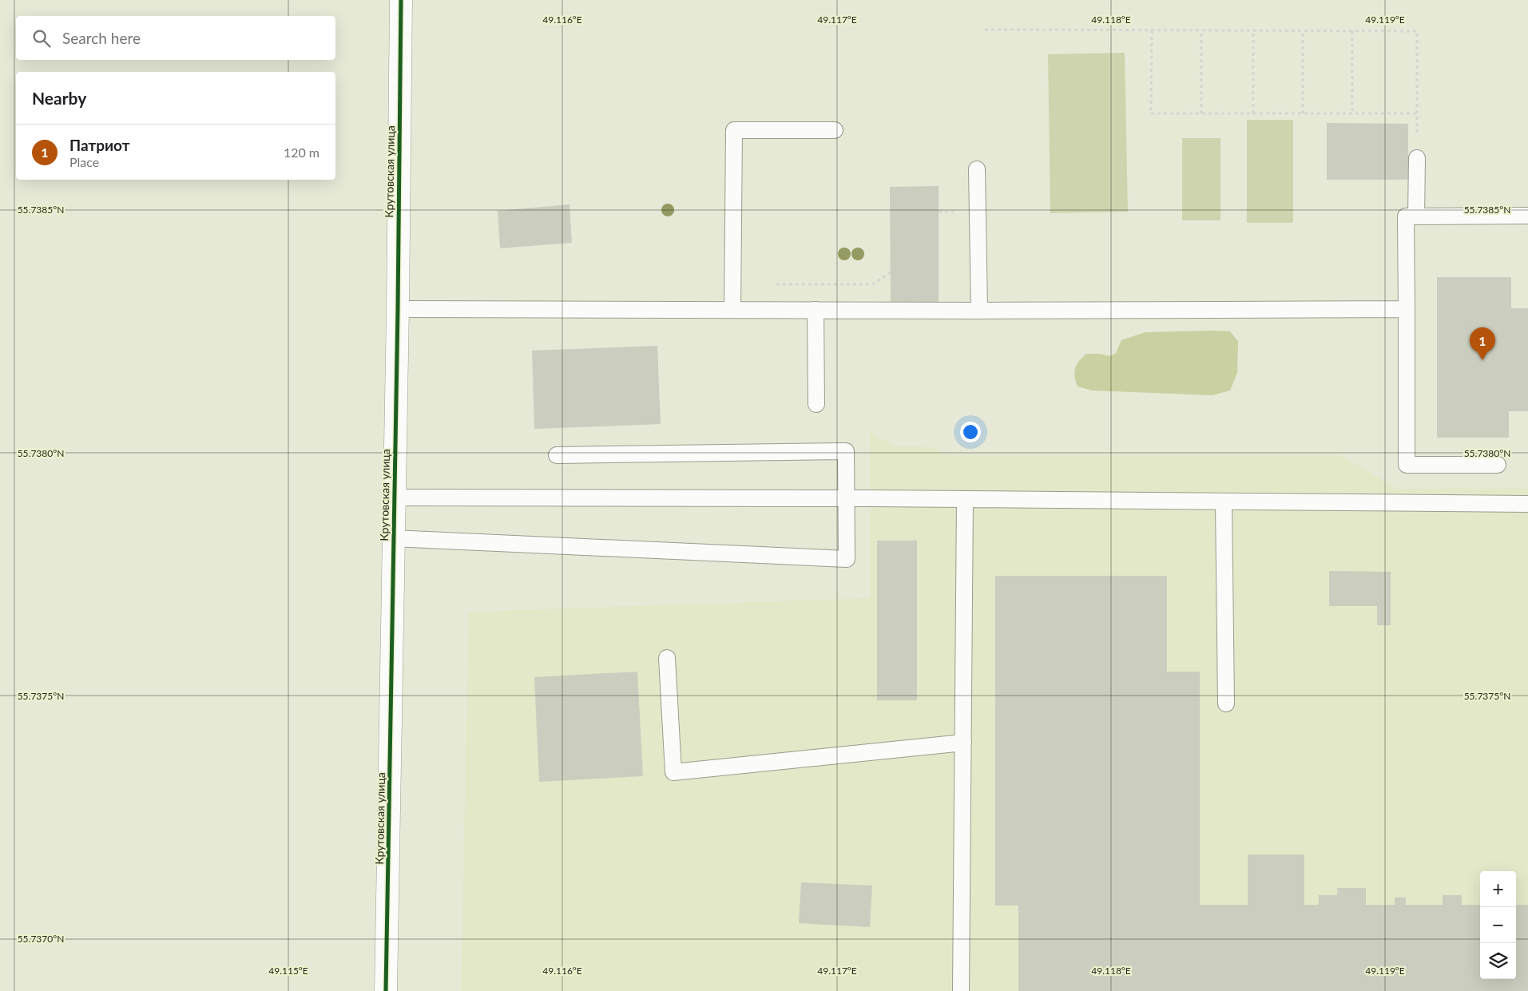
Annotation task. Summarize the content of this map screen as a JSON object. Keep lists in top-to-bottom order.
{
  "streets": {
    "street": ["Крутовская улица"]
  },
  "page": {
    "search": "Search here",
    "heading": "Nearby",
    "list": [
      {
        "mark": "1",
        "name": "Патриот",
        "note": "Place",
        "value": "120 m"
      }
    ],
    "pins": "1",
    "map_buttons": ["+", "−"]
  },
  "coordinates": [
    "49.116°E",
    "49.117°E",
    "49.118°E",
    "49.119°E",
    "55.7385°N",
    "55.7380°N",
    "55.7375°N",
    "55.7370°N",
    "49.115°E"
  ]
}
